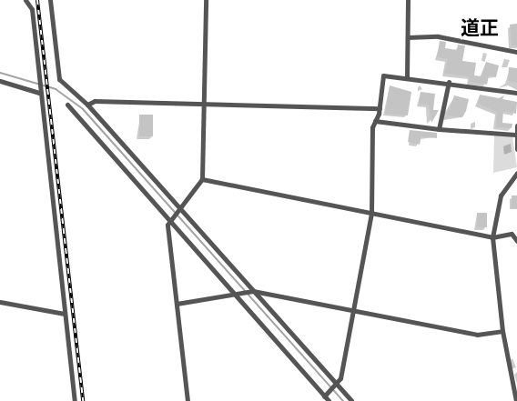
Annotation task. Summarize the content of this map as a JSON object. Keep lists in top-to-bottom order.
{
  "districts": ["道正"]
}
